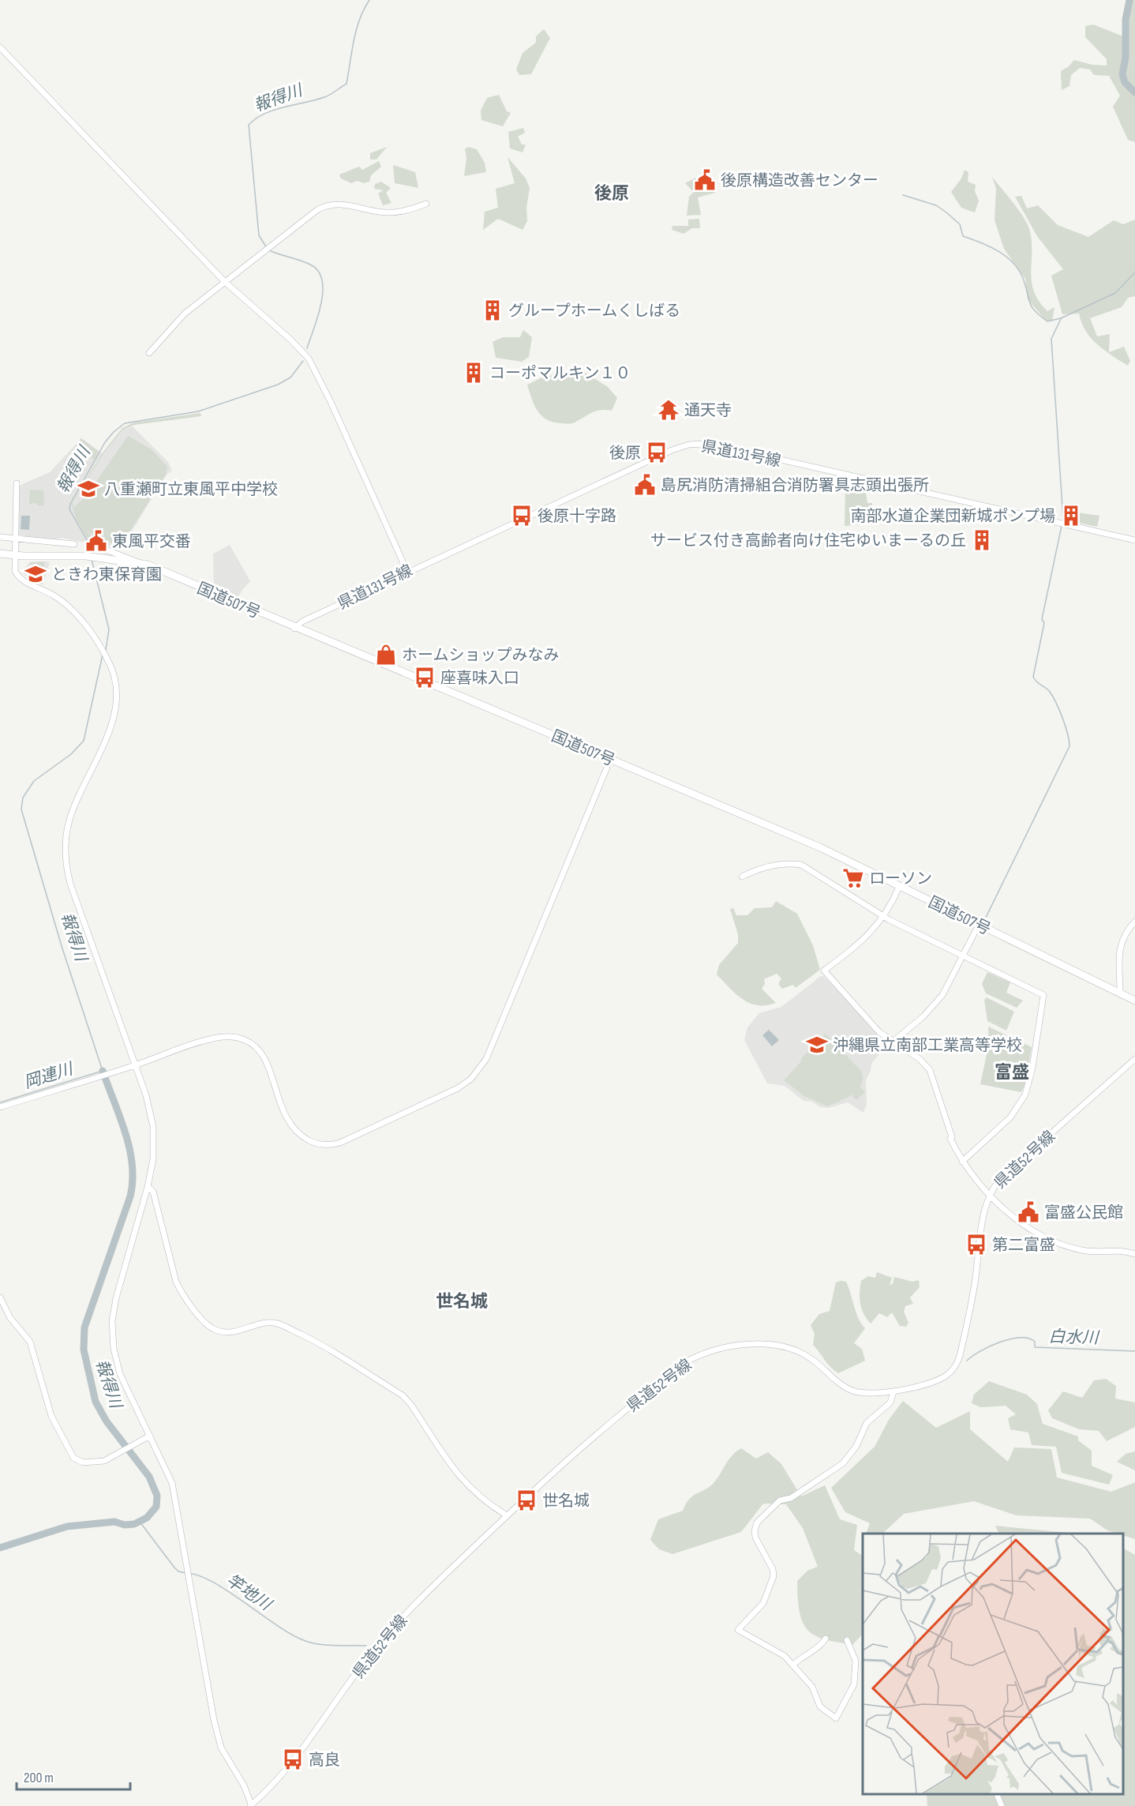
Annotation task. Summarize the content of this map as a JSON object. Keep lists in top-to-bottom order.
{
  "streets": {
    "highway": ["国道507号"],
    "street": ["県道131号線", "県道52号線"]
  },
  "crossings": [
    ["県道131号線", "国道507号"]
  ],
  "districts": ["後原", "富盛", "世名城"],
  "water": [
    "報得川",
    "岡連川",
    "白水川",
    "竿地川"
  ],
  "places": {
    "public building": [
      "後原構造改善センター",
      "島尻消防清掃組合消防署具志頭出張所",
      "東風平交番",
      "富盛公民館"
    ],
    "building": [
      "グループホームくしばる",
      "コーポマルキン１０",
      "南部水道企業団新城ポンプ場",
      "サービス付き高齢者向け住宅ゆいまーるの丘"
    ],
    "temple": ["通天寺"],
    "bus stop": [
      "後原",
      "後原十字路",
      "座喜味入口",
      "第二富盛",
      "世名城",
      "高良"
    ],
    "school or university": ["八重瀬町立東風平中学校", "ときわ東保育園", "沖縄県立南部工業高等学校"],
    "shop": ["ホームショップみなみ"],
    "supermarket": ["ローソン"]
  },
  "scale_bar": "200 m"
}
